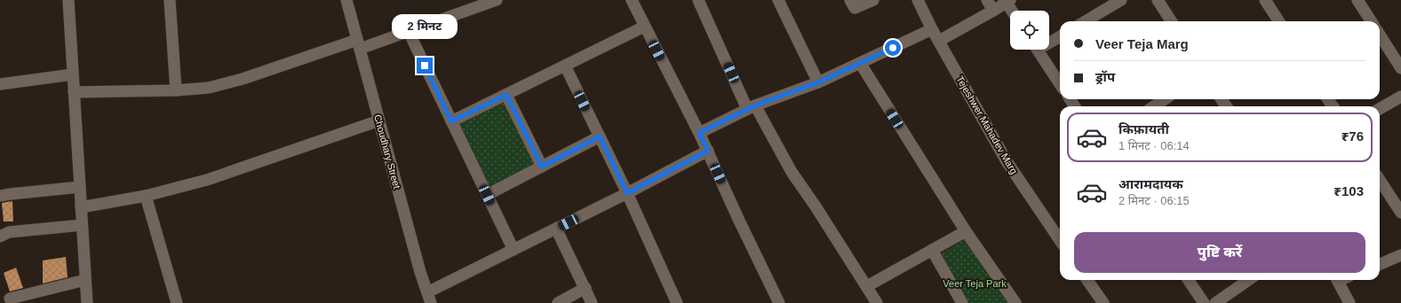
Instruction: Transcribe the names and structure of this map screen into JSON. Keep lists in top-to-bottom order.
{
  "streets": {
    "street": ["Tejeshwer Mahadev Marg", "Choudhary Street"]
  },
  "parks": ["Veer Teja Park"],
  "page": {
    "bubble": "2 मिनट",
    "banner": ["Veer Teja Marg", "ड्रॉप"],
    "list": [
      {
        "name": "किफ़ायती",
        "note": "1 मिनट · 06:14",
        "value": "₹76"
      },
      {
        "name": "आरामदायक",
        "note": "2 मिनट · 06:15",
        "value": "₹103"
      }
    ],
    "buttons": "पुष्टि करें"
  }
}
